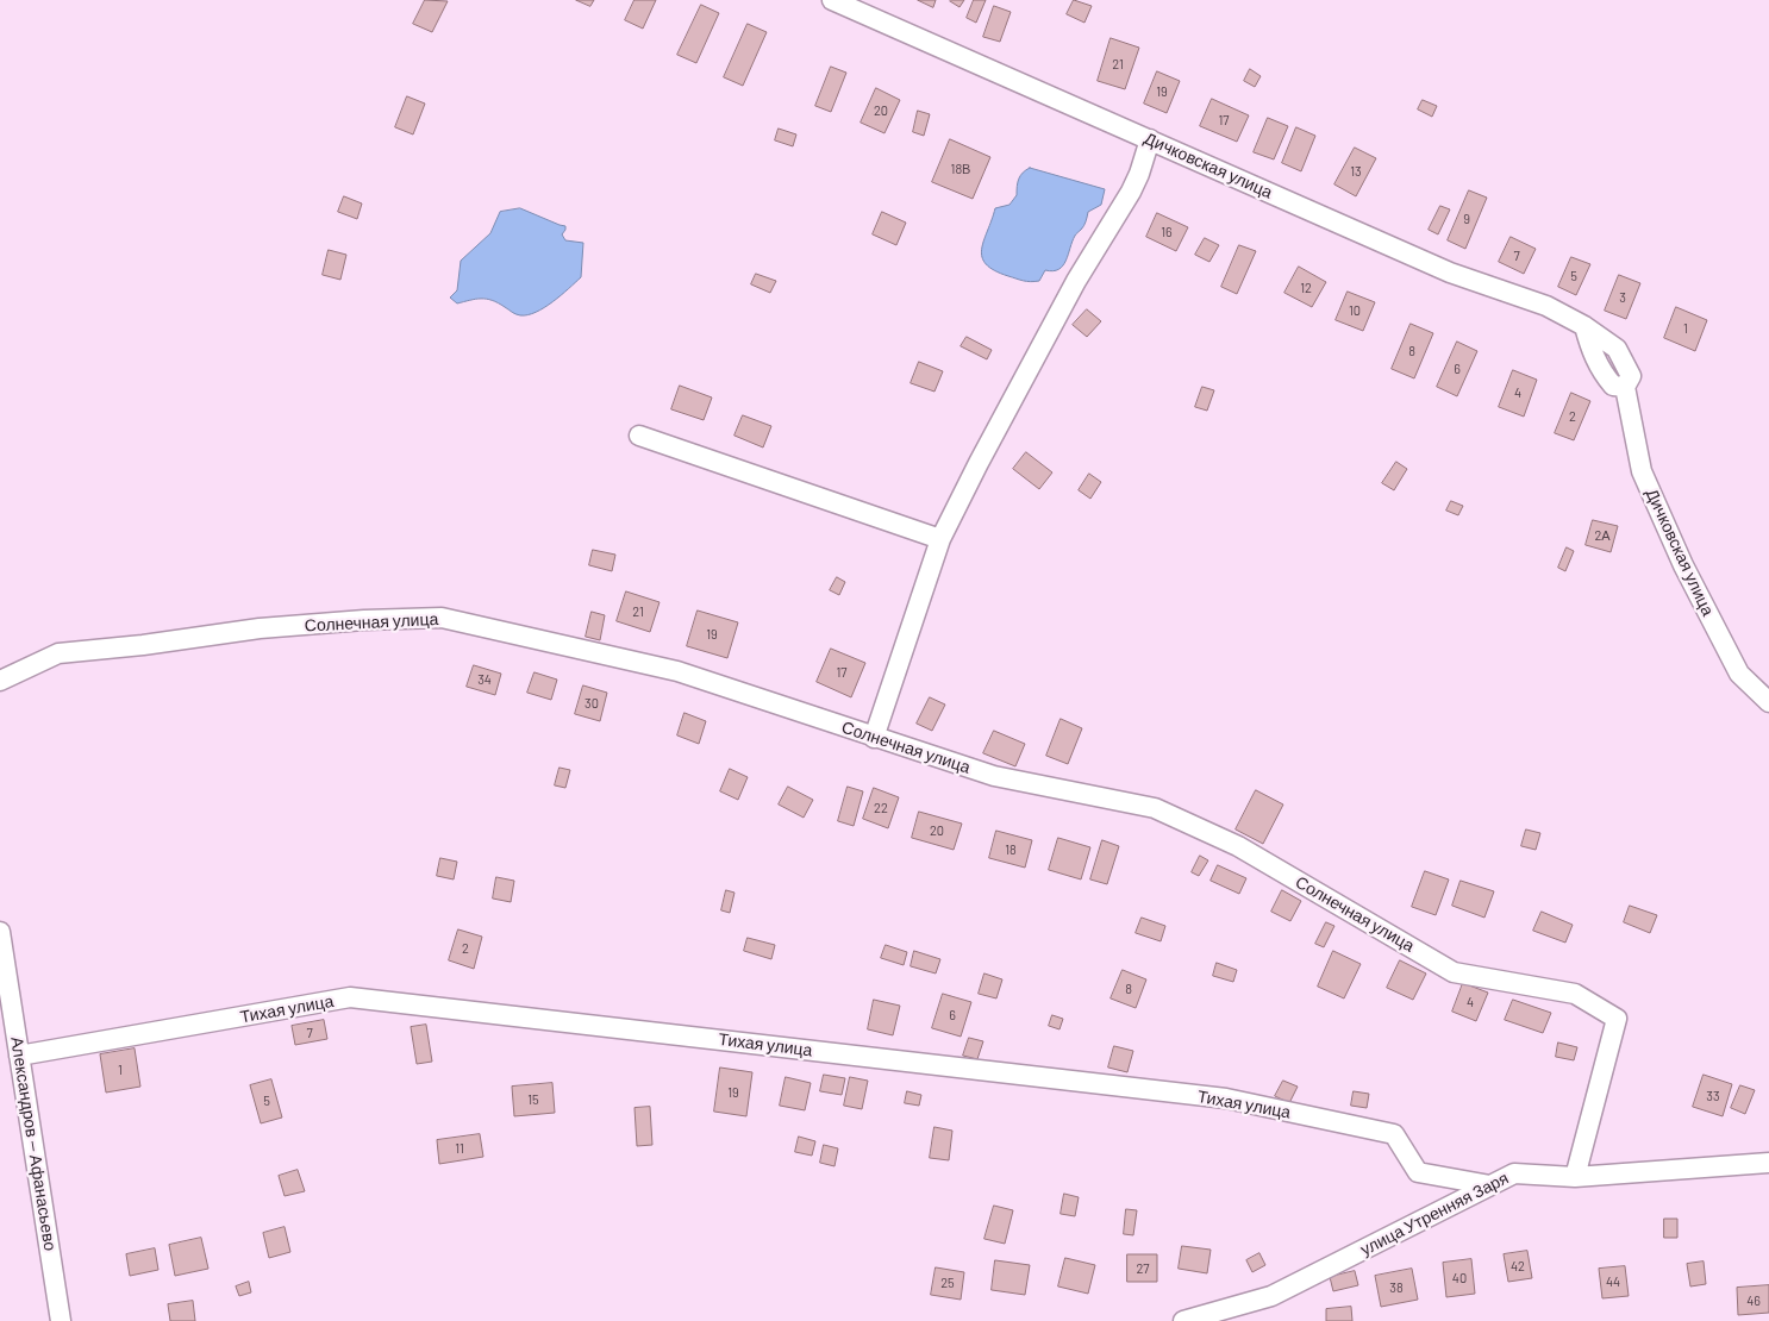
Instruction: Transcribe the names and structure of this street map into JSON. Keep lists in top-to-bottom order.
{
  "streets": {
    "street": [
      "Дичковская улица",
      "Солнечная улица",
      "Тихая улица",
      "Александров — Афанасьево",
      "улица Утренняя Заря"
    ]
  },
  "crossings": [
    ["Солнечная улица", "улица Утренняя Заря"],
    ["Тихая улица", "Александров — Афанасьево"],
    ["Тихая улица", "улица Утренняя Заря"]
  ],
  "house_numbers": [
    "21",
    "19",
    "20",
    "17",
    "18В",
    "13",
    "9",
    "16",
    "7",
    "5",
    "12",
    "3",
    "10",
    "1",
    "8",
    "6",
    "4",
    "2",
    "2А",
    "21",
    "19",
    "17",
    "34",
    "30",
    "22",
    "20",
    "18",
    "2",
    "8",
    "4",
    "6",
    "7",
    "1",
    "19",
    "33",
    "15",
    "5",
    "11",
    "42",
    "27",
    "40",
    "44",
    "25",
    "38",
    "46"
  ]
}
